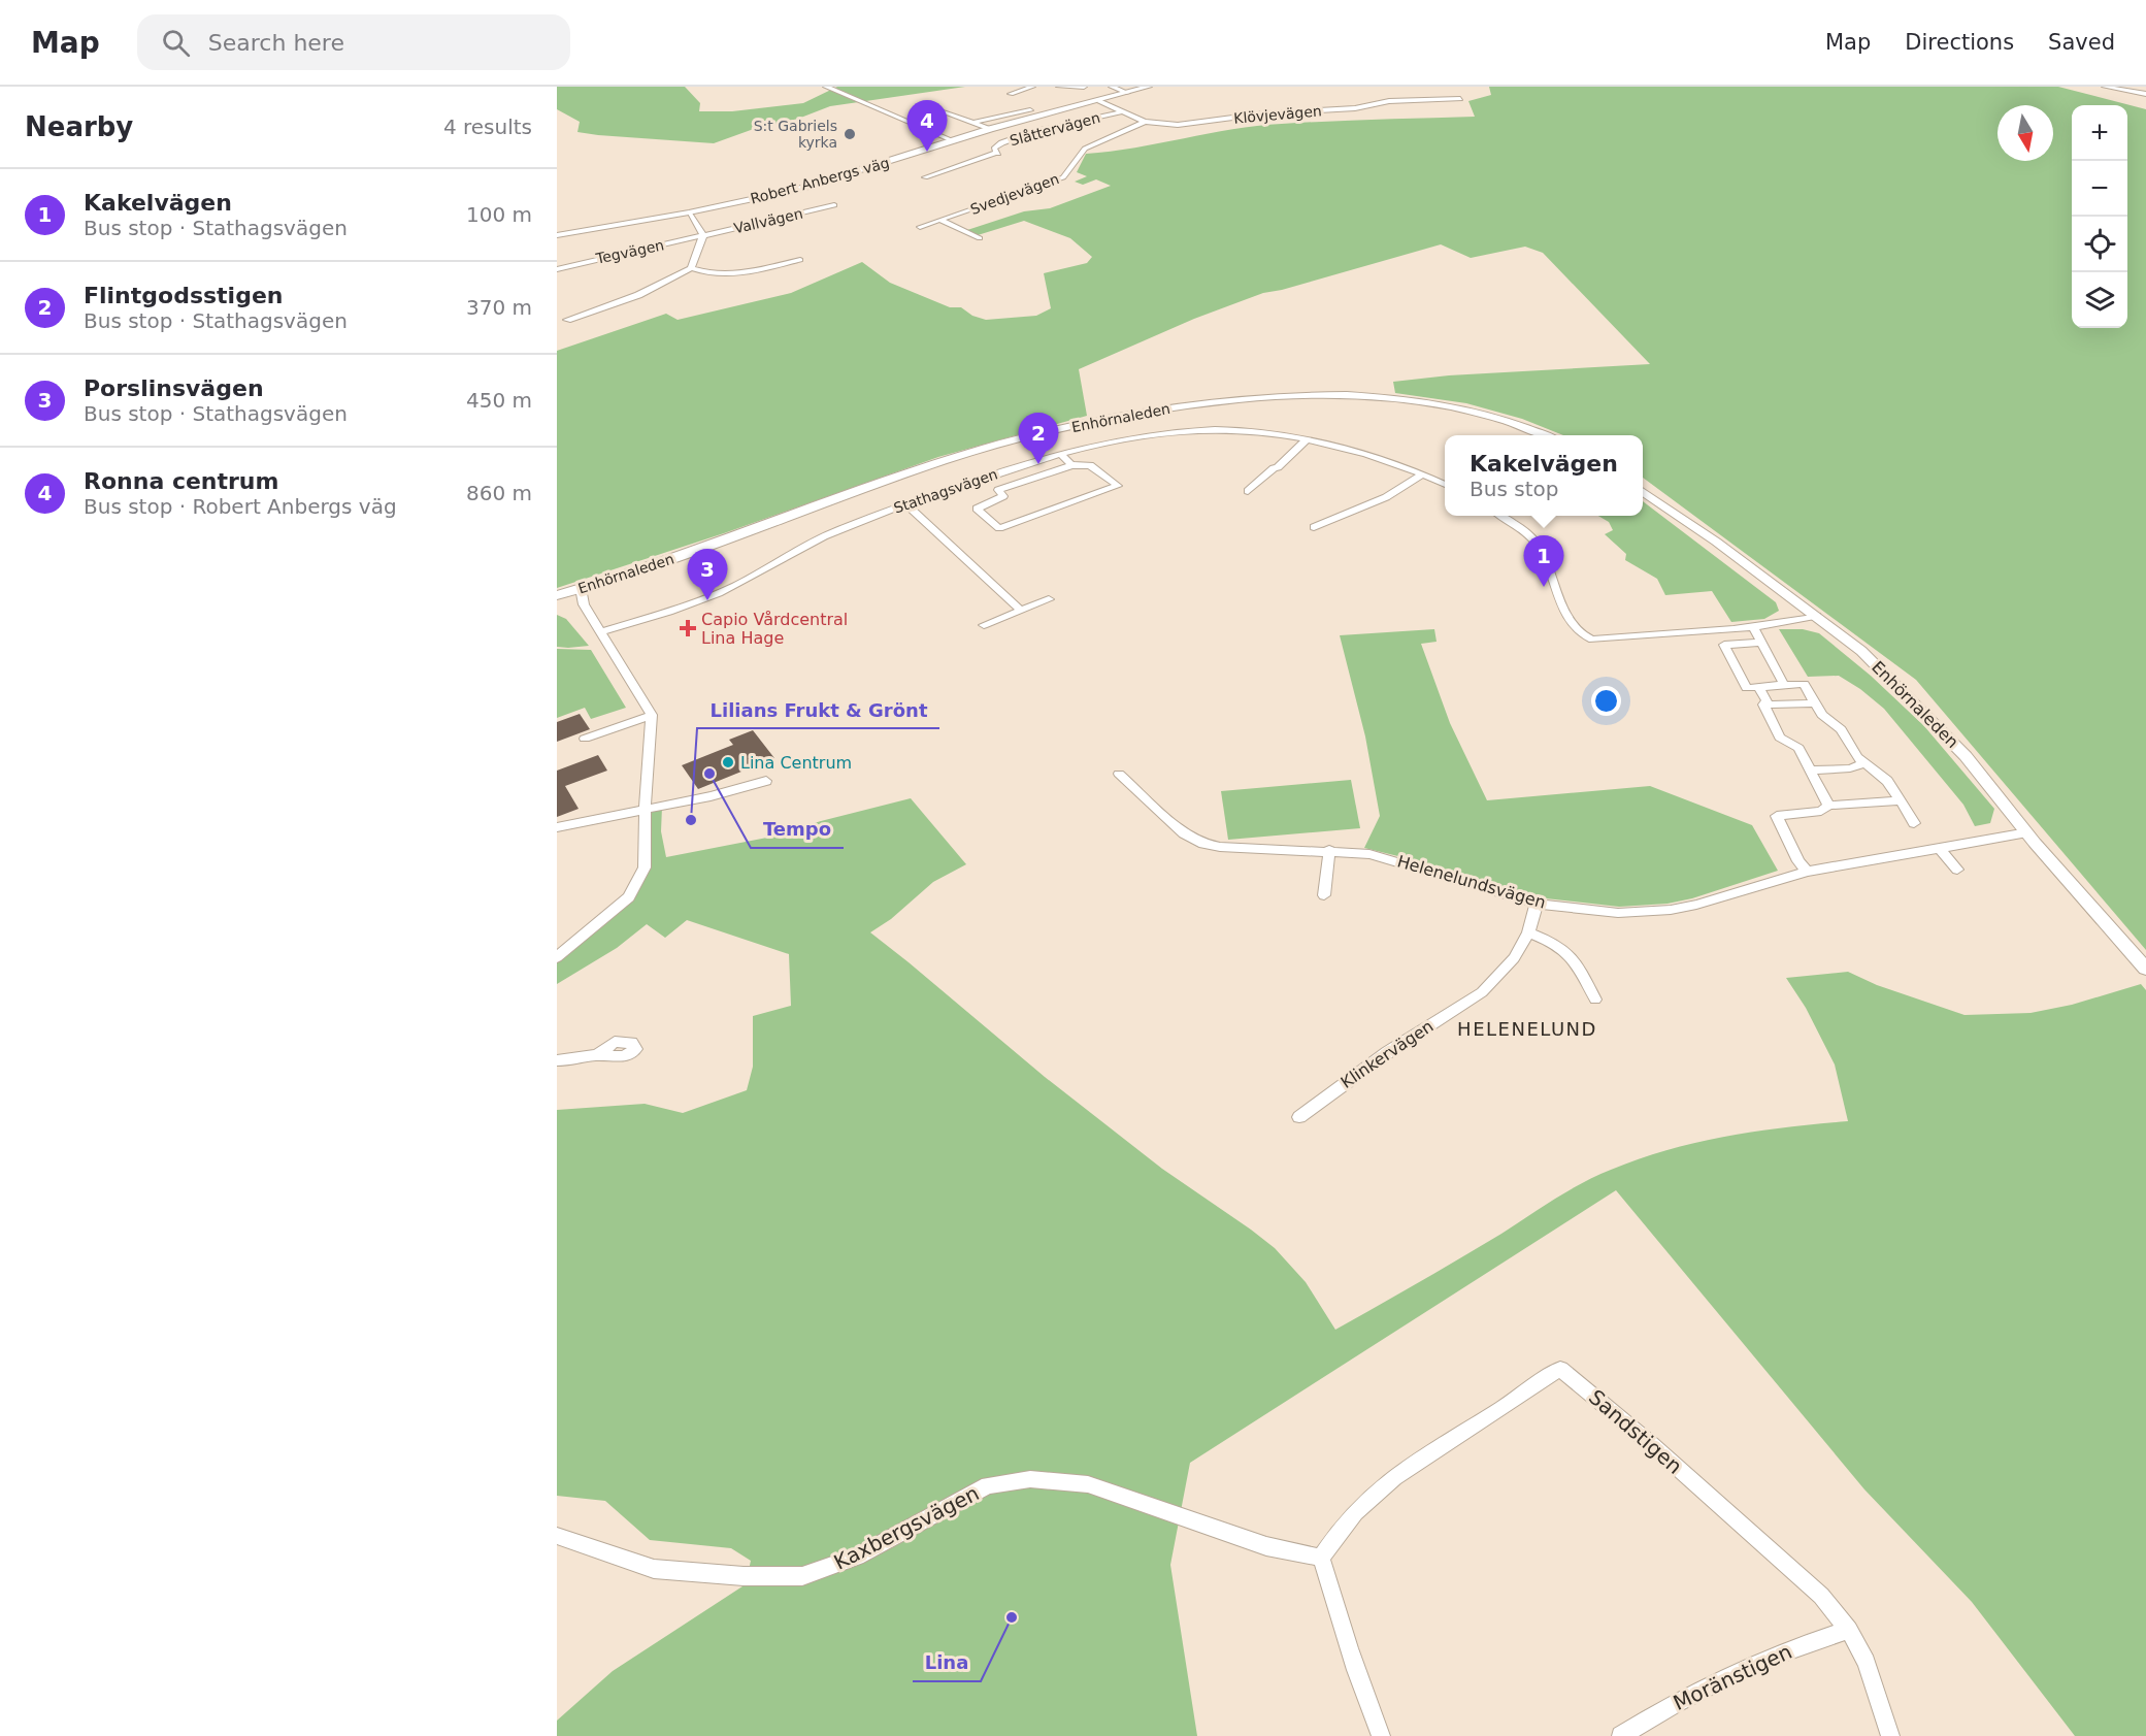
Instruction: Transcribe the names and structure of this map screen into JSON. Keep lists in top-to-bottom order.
{
  "streets": {
    "street": [
      "Klövjevägen",
      "Slåttervägen",
      "Robert Anbergs väg",
      "Svedjevägen",
      "Vallvägen",
      "Tegvägen",
      "Enhörnaleden",
      "Stathagsvägen",
      "Helenelundsvägen",
      "Klinkervägen",
      "Sandstigen",
      "Kaxbergsvägen",
      "Moränstigen"
    ]
  },
  "crossings": [
    ["Klövjevägen", "Slåttervägen"],
    ["Klövjevägen", "Robert Anbergs väg"],
    ["Klövjevägen", "Svedjevägen"],
    ["Vallvägen", "Tegvägen"],
    ["Enhörnaleden", "Helenelundsvägen"],
    ["Helenelundsvägen", "Klinkervägen"],
    ["Sandstigen", "Kaxbergsvägen"],
    ["Sandstigen", "Moränstigen"]
  ],
  "districts": ["HELENELUND"],
  "places": {
    "other": [
      "S:t Gabriels kyrka",
      "Lina Centrum",
      "Tempo",
      "Lilians Frukt & Grönt",
      "Lina"
    ],
    "health": ["Capio Vårdcentral Lina Hage"]
  },
  "north": "bottom",
  "page": {
    "header": "Map",
    "search": "Search here",
    "nav": ["Map", "Directions", "Saved"],
    "heading": ["Nearby", "4 results"],
    "pins": [
      "4",
      "2",
      "1",
      "3"
    ],
    "map_buttons": ["+", "−"],
    "list": [
      {
        "mark": "1",
        "name": "Kakelvägen",
        "note": "Bus stop · Stathagsvägen",
        "value": "100 m"
      },
      {
        "mark": "2",
        "name": "Flintgodsstigen",
        "note": "Bus stop · Stathagsvägen",
        "value": "370 m"
      },
      {
        "mark": "3",
        "name": "Porslinsvägen",
        "note": "Bus stop · Stathagsvägen",
        "value": "450 m"
      },
      {
        "mark": "4",
        "name": "Ronna centrum",
        "note": "Bus stop · Robert Anbergs väg",
        "value": "860 m"
      }
    ],
    "popup": ["Kakelvägen", "Bus stop"]
  }
}
